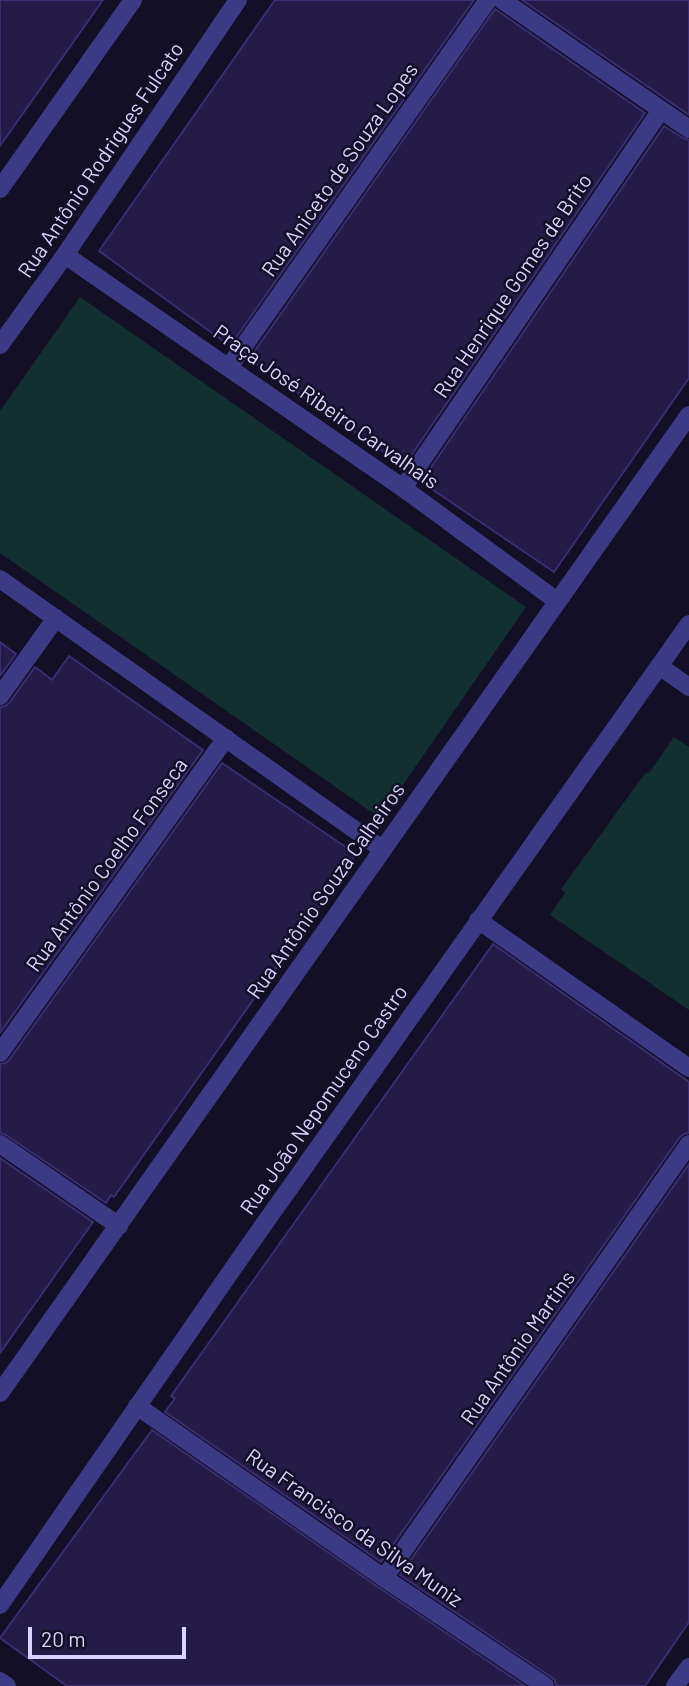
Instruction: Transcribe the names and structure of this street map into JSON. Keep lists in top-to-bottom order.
{
  "streets": {
    "street": [
      "Rua Antônio Rodrigues Fulcato",
      "Rua Aniceto de Souza Lopes",
      "Rua Henrique Gomes de Brito",
      "Praça José Ribeiro Carvalhais",
      "Rua Antônio Coelho Fonseca",
      "Rua Antônio Souza Calheiros",
      "Rua João Nepomuceno Castro",
      "Rua Antônio Martins",
      "Rua Francisco da Silva Muniz"
    ]
  },
  "crossings": [
    ["Rua Antônio Rodrigues Fulcato", "Praça José Ribeiro Carvalhais"],
    ["Rua Aniceto de Souza Lopes", "Praça José Ribeiro Carvalhais"],
    ["Rua Henrique Gomes de Brito", "Praça José Ribeiro Carvalhais"],
    ["Praça José Ribeiro Carvalhais", "Rua Antônio Souza Calheiros"],
    ["Rua João Nepomuceno Castro", "Rua Francisco da Silva Muniz"],
    ["Rua Antônio Martins", "Rua Francisco da Silva Muniz"]
  ],
  "scale_bar": "20 m"
}
